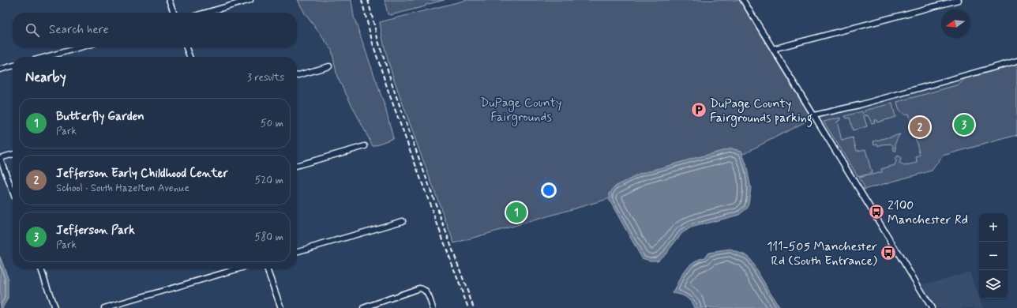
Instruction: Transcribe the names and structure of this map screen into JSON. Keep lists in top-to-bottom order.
{
  "parks": ["DuPage County Fairgrounds"],
  "places": {
    "parking": ["DuPage County Fairgrounds parking"],
    "bus stop": ["2100 Manchester Rd", "111-505 Manchester Rd (South Entrance)"]
  },
  "north": "left",
  "page": {
    "search": "Search here",
    "heading": ["Nearby", "3 results"],
    "list": [
      {
        "mark": "1",
        "name": "Butterfly Garden",
        "note": "Park",
        "value": "50 m"
      },
      {
        "mark": "2",
        "name": "Jefferson Early Childhood Center",
        "note": "School · South Hazelton Avenue",
        "value": "520 m"
      },
      {
        "mark": "3",
        "name": "Jefferson Park",
        "note": "Park",
        "value": "580 m"
      }
    ],
    "pins": ["3", "2", "1"],
    "map_buttons": ["+", "−"]
  }
}
